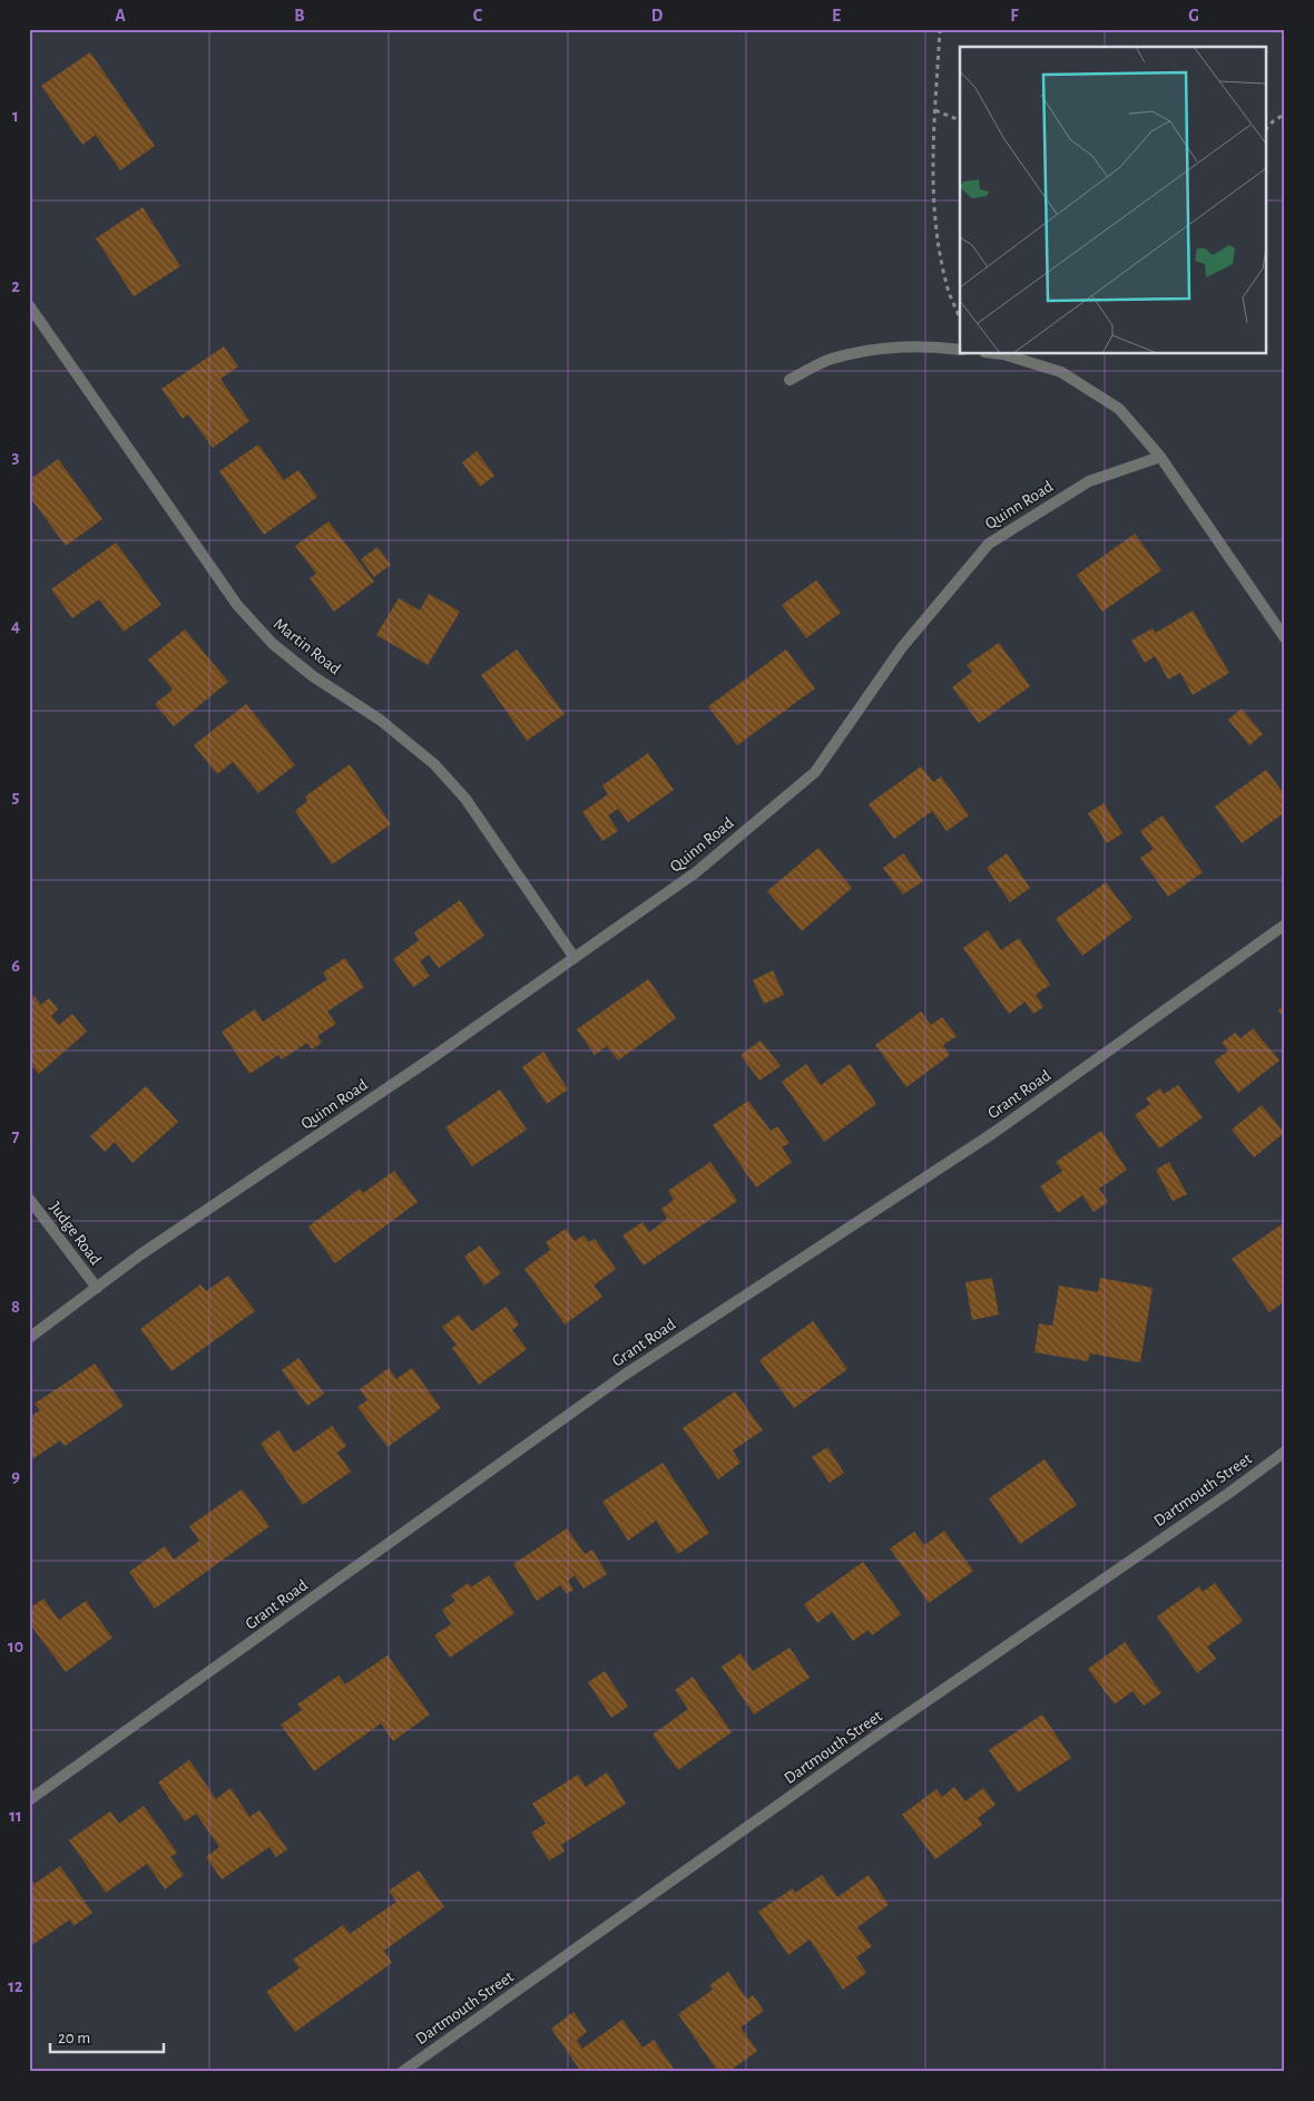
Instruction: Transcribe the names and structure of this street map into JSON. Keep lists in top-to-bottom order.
{
  "streets": {
    "street": [
      "Quinn Road",
      "Martin Road",
      "Grant Road",
      "Judge Road",
      "Dartmouth Street"
    ]
  },
  "crossings": [
    ["Quinn Road", "Martin Road"],
    ["Quinn Road", "Judge Road"]
  ],
  "scale_bar": "20 m",
  "grid": {
    "columns": [
      "A",
      "B",
      "C",
      "D",
      "E",
      "F",
      "G"
    ],
    "rows": [
      "1",
      "2",
      "3",
      "4",
      "5",
      "6",
      "7",
      "8",
      "9",
      "10",
      "11",
      "12"
    ]
  }
}
